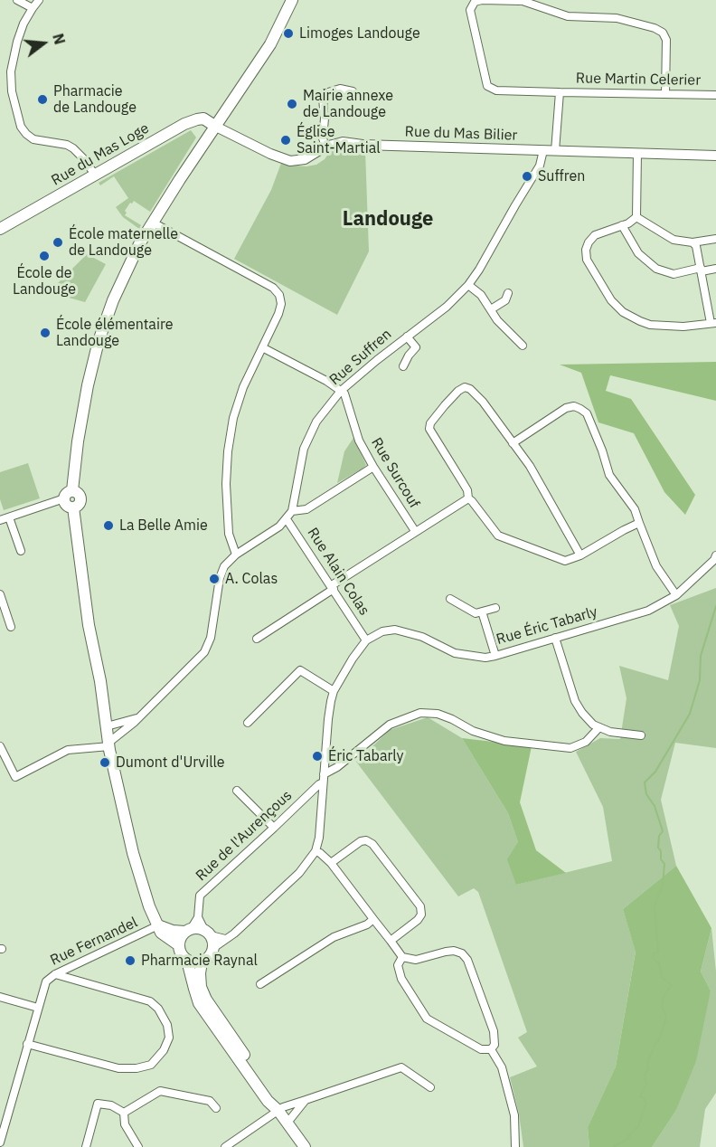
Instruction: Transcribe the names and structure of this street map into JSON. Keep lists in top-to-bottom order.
{
  "streets": {
    "main road": ["Rue du Mas Loge"],
    "street": [
      "Rue Martin Celerier",
      "Rue du Mas Bilier",
      "Rue Suffren",
      "Rue Surcouf",
      "Rue Alain Colas",
      "Rue Éric Tabarly",
      "Rue de l'Aurençous",
      "Rue Fernandel"
    ]
  },
  "crossings": [
    ["Rue du Mas Bilier", "Rue du Mas Loge"],
    ["Rue du Mas Bilier", "Rue Suffren"],
    ["Rue Suffren", "Rue Surcouf"],
    ["Rue Suffren", "Rue Alain Colas"],
    ["Rue Alain Colas", "Rue Éric Tabarly"]
  ],
  "districts": ["Landouge"],
  "places": [
    "Limoges Landouge",
    "Pharmacie de Landouge",
    "Mairie annexe de Landouge",
    "Église Saint-Martial",
    "Suffren",
    "École maternelle de Landouge",
    "École de Landouge",
    "École élémentaire Landouge",
    "La Belle Amie",
    "A. Colas",
    "Éric Tabarly",
    "Dumont d'Urville",
    "Pharmacie Raynal"
  ],
  "north": "right"
}
